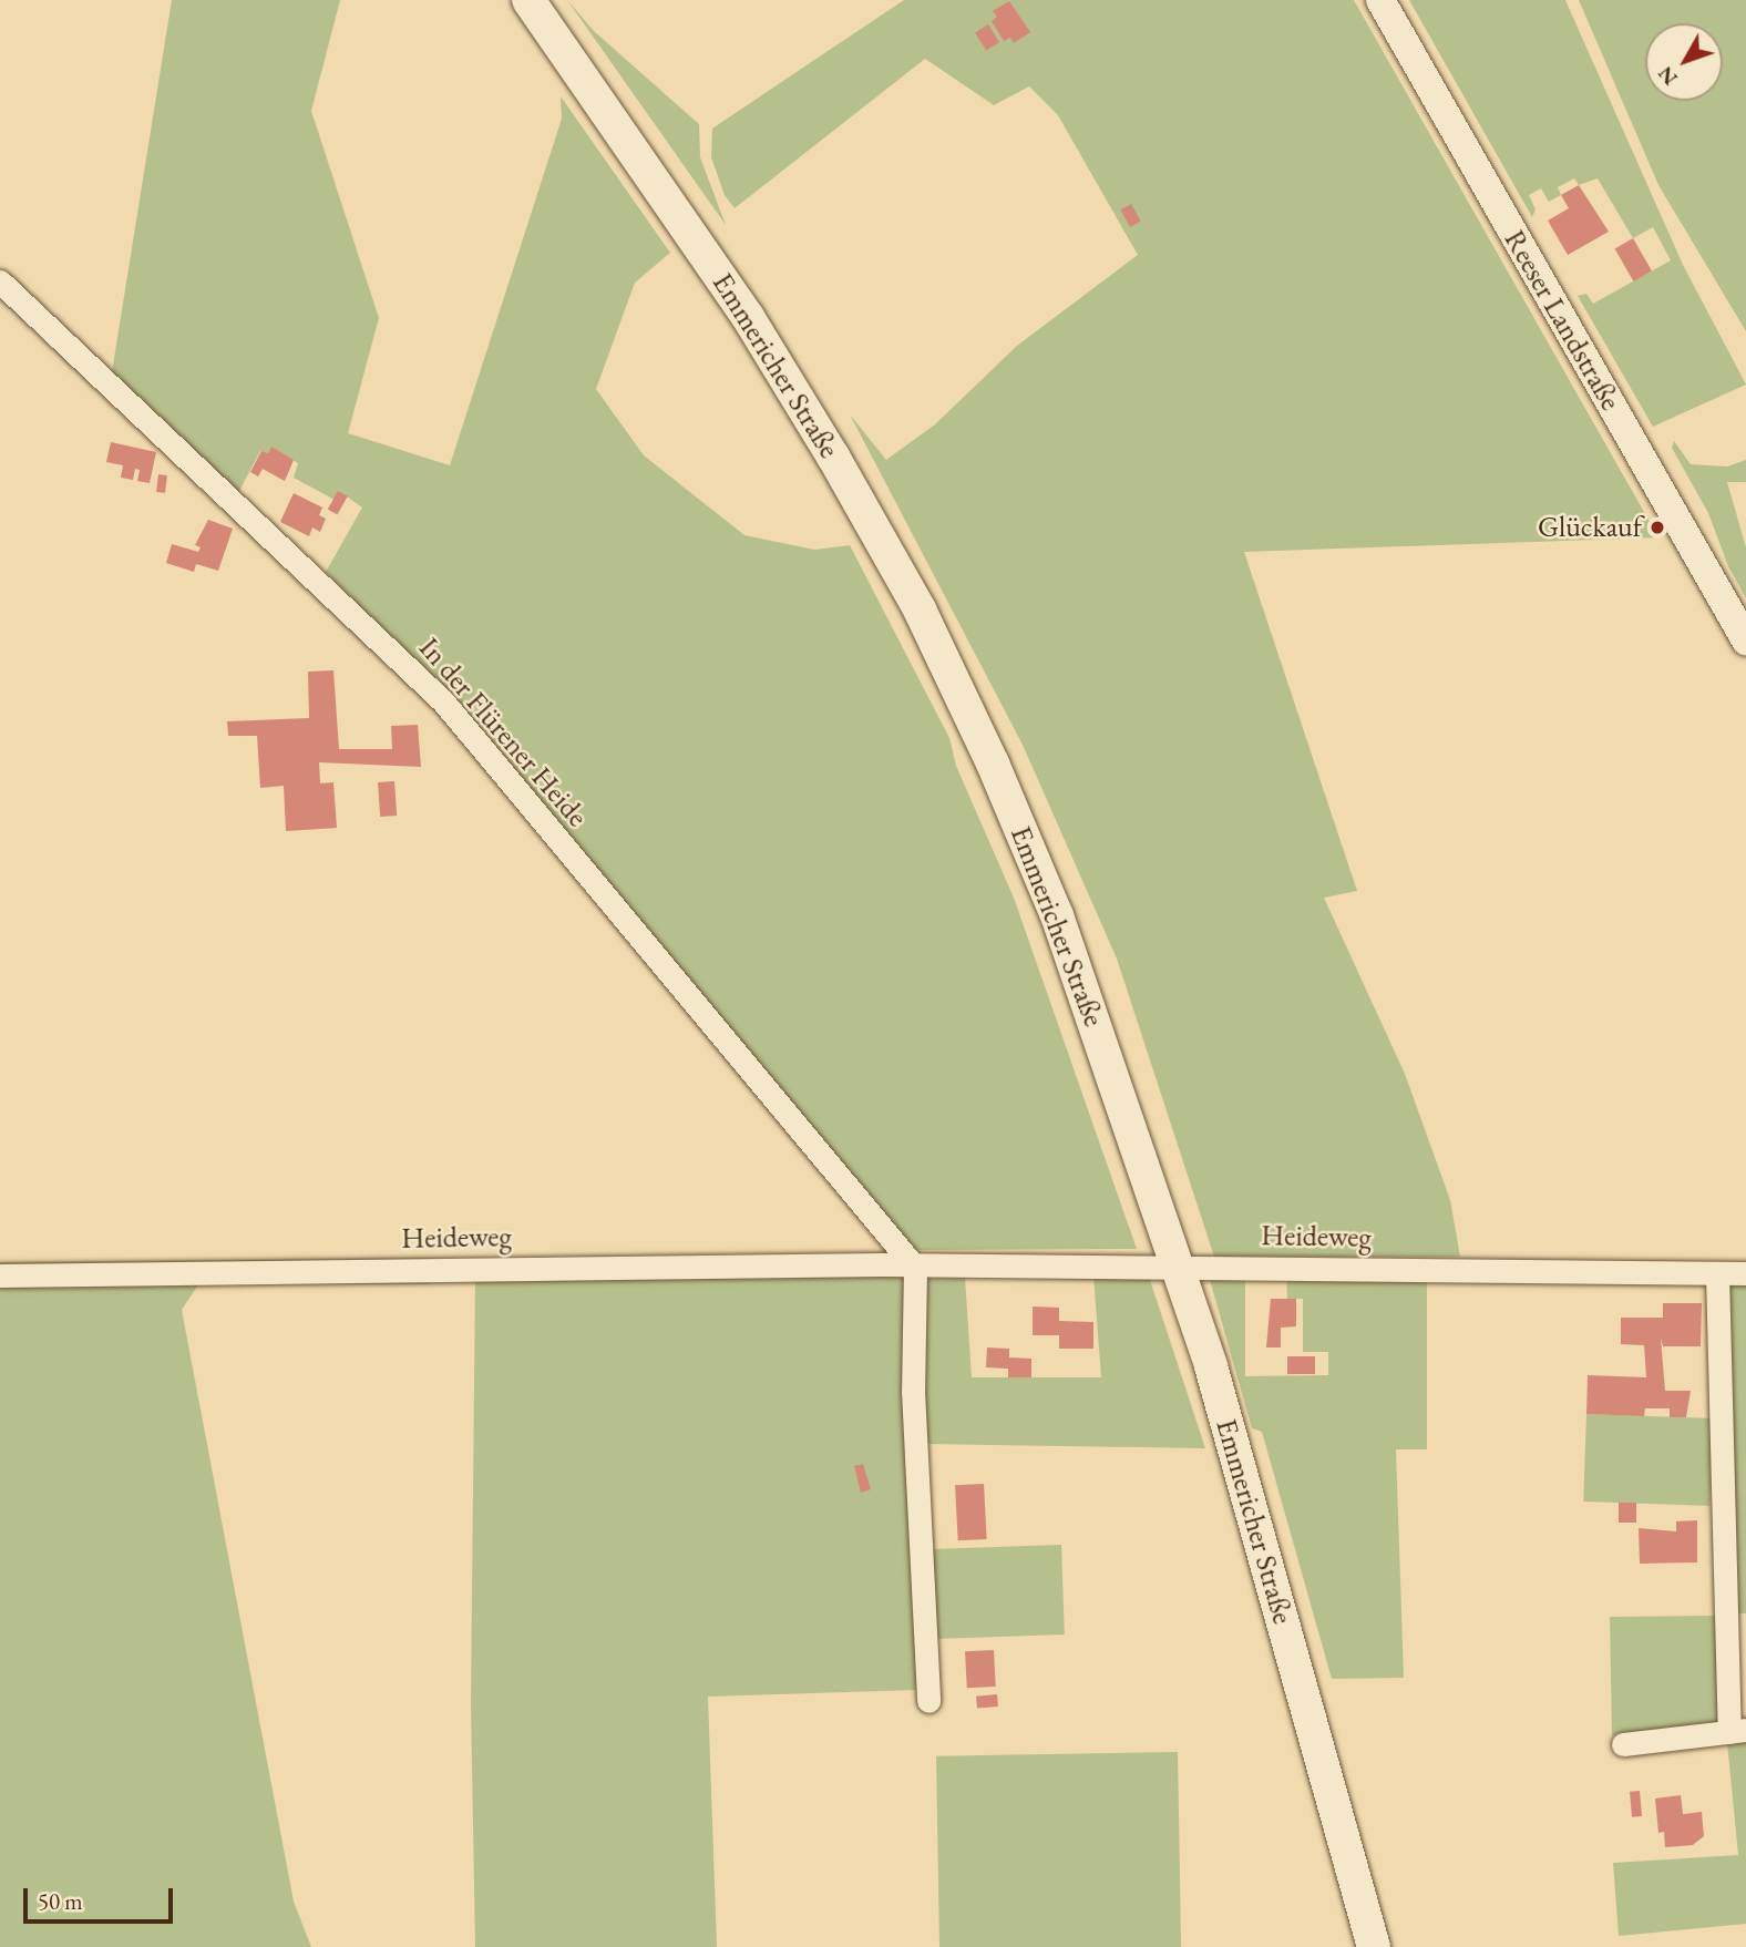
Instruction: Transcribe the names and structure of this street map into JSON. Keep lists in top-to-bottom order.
{
  "streets": {
    "main road": ["Emmericher Straße"],
    "street": ["Reeser Landstraße", "In der Flürener Heide", "Heideweg"]
  },
  "crossings": [
    ["Emmericher Straße", "Heideweg"],
    ["In der Flürener Heide", "Heideweg"]
  ],
  "places": ["Glückauf"],
  "scale_bar": "50 m",
  "north": "bottom left"
}
